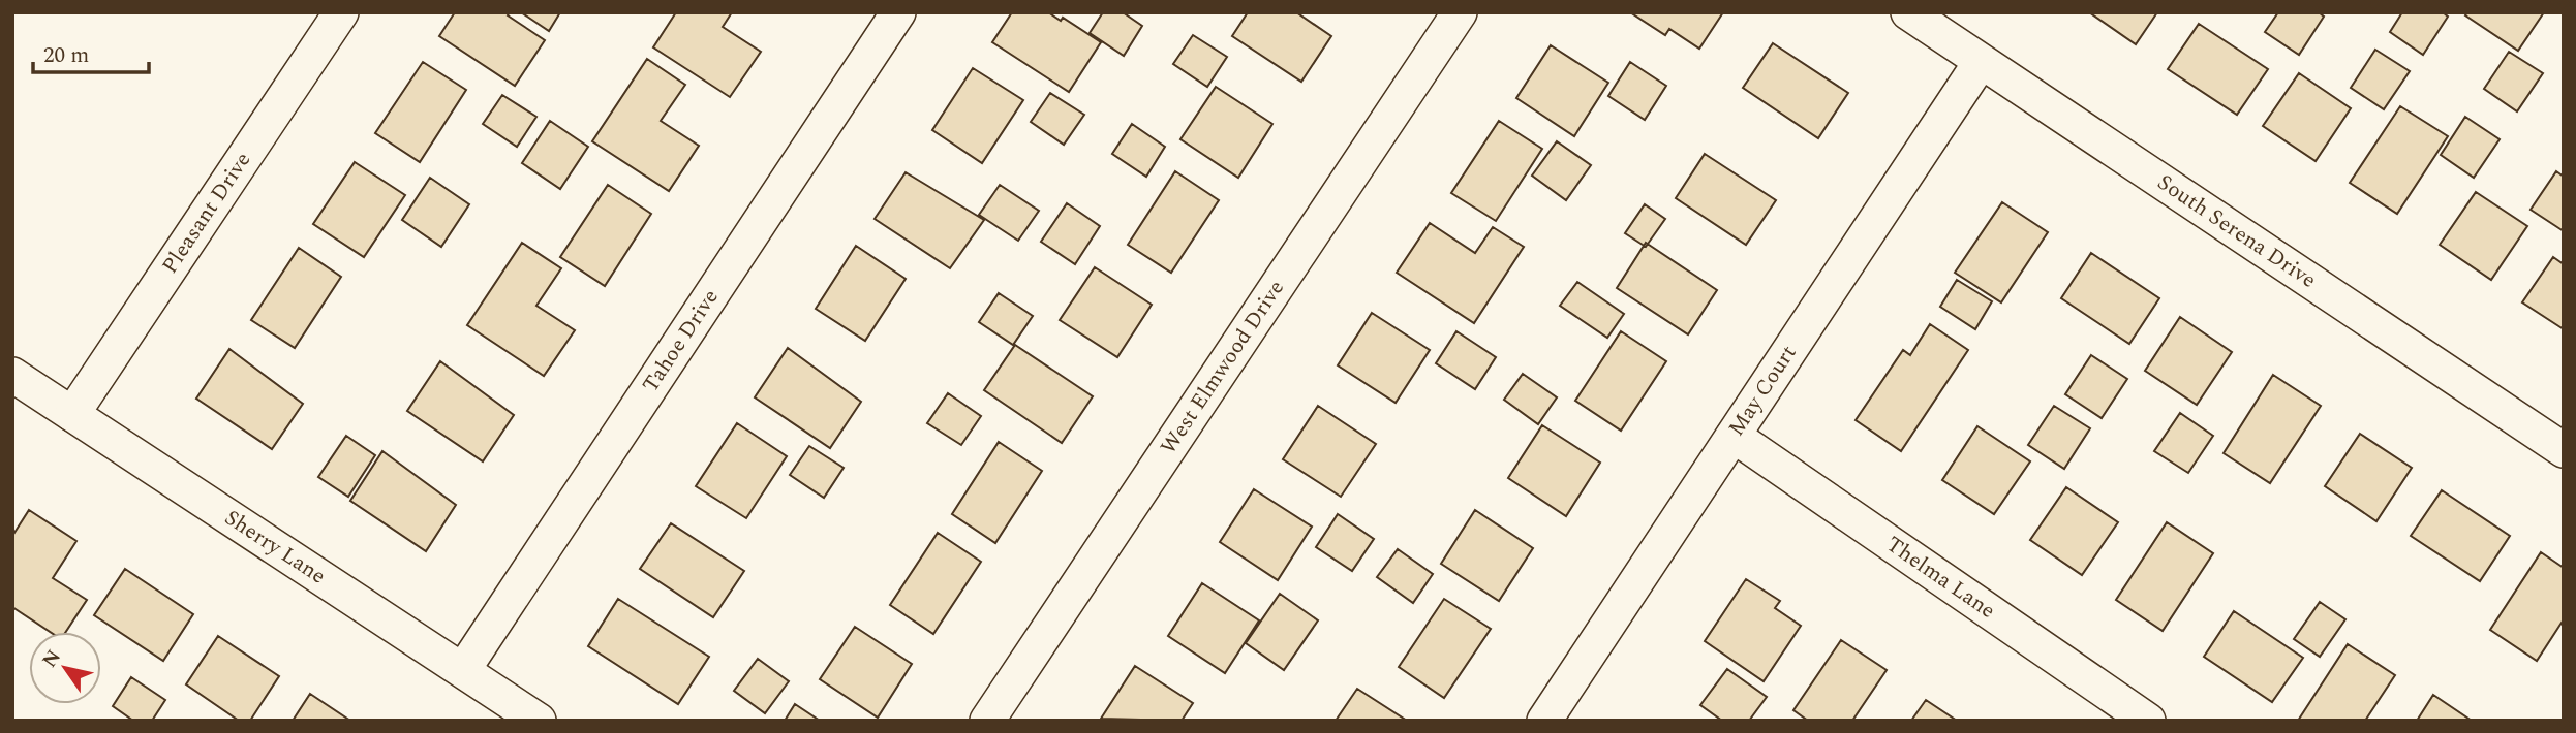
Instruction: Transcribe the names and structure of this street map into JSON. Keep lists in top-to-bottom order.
{
  "streets": {
    "street": [
      "Pleasant Drive",
      "South Serena Drive",
      "Tahoe Drive",
      "West Elmwood Drive",
      "May Court",
      "Sherry Lane",
      "Thelma Lane"
    ]
  },
  "crossings": [
    ["Pleasant Drive", "Sherry Lane"],
    ["South Serena Drive", "May Court"],
    ["Tahoe Drive", "Sherry Lane"],
    ["May Court", "Thelma Lane"]
  ],
  "scale_bar": "20 m",
  "north": "top left"
}
